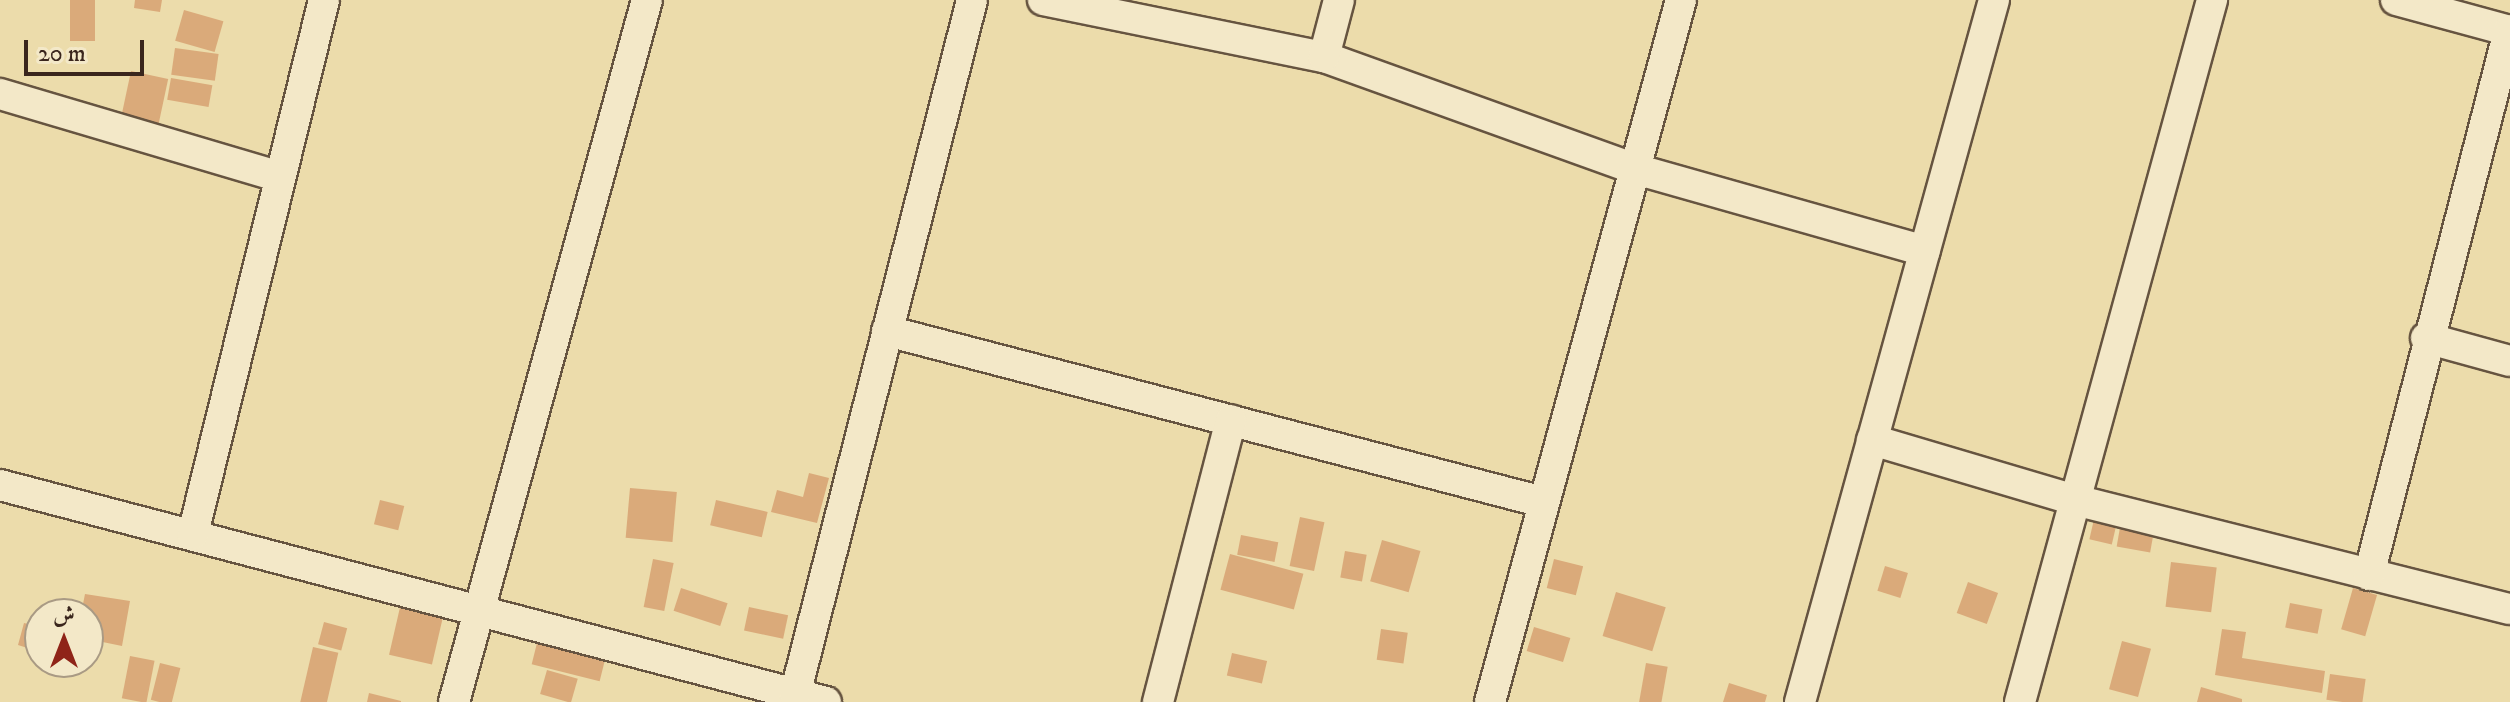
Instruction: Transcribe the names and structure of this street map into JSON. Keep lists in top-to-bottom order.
{
  "scale_bar": "20 m",
  "north": "top"
}
